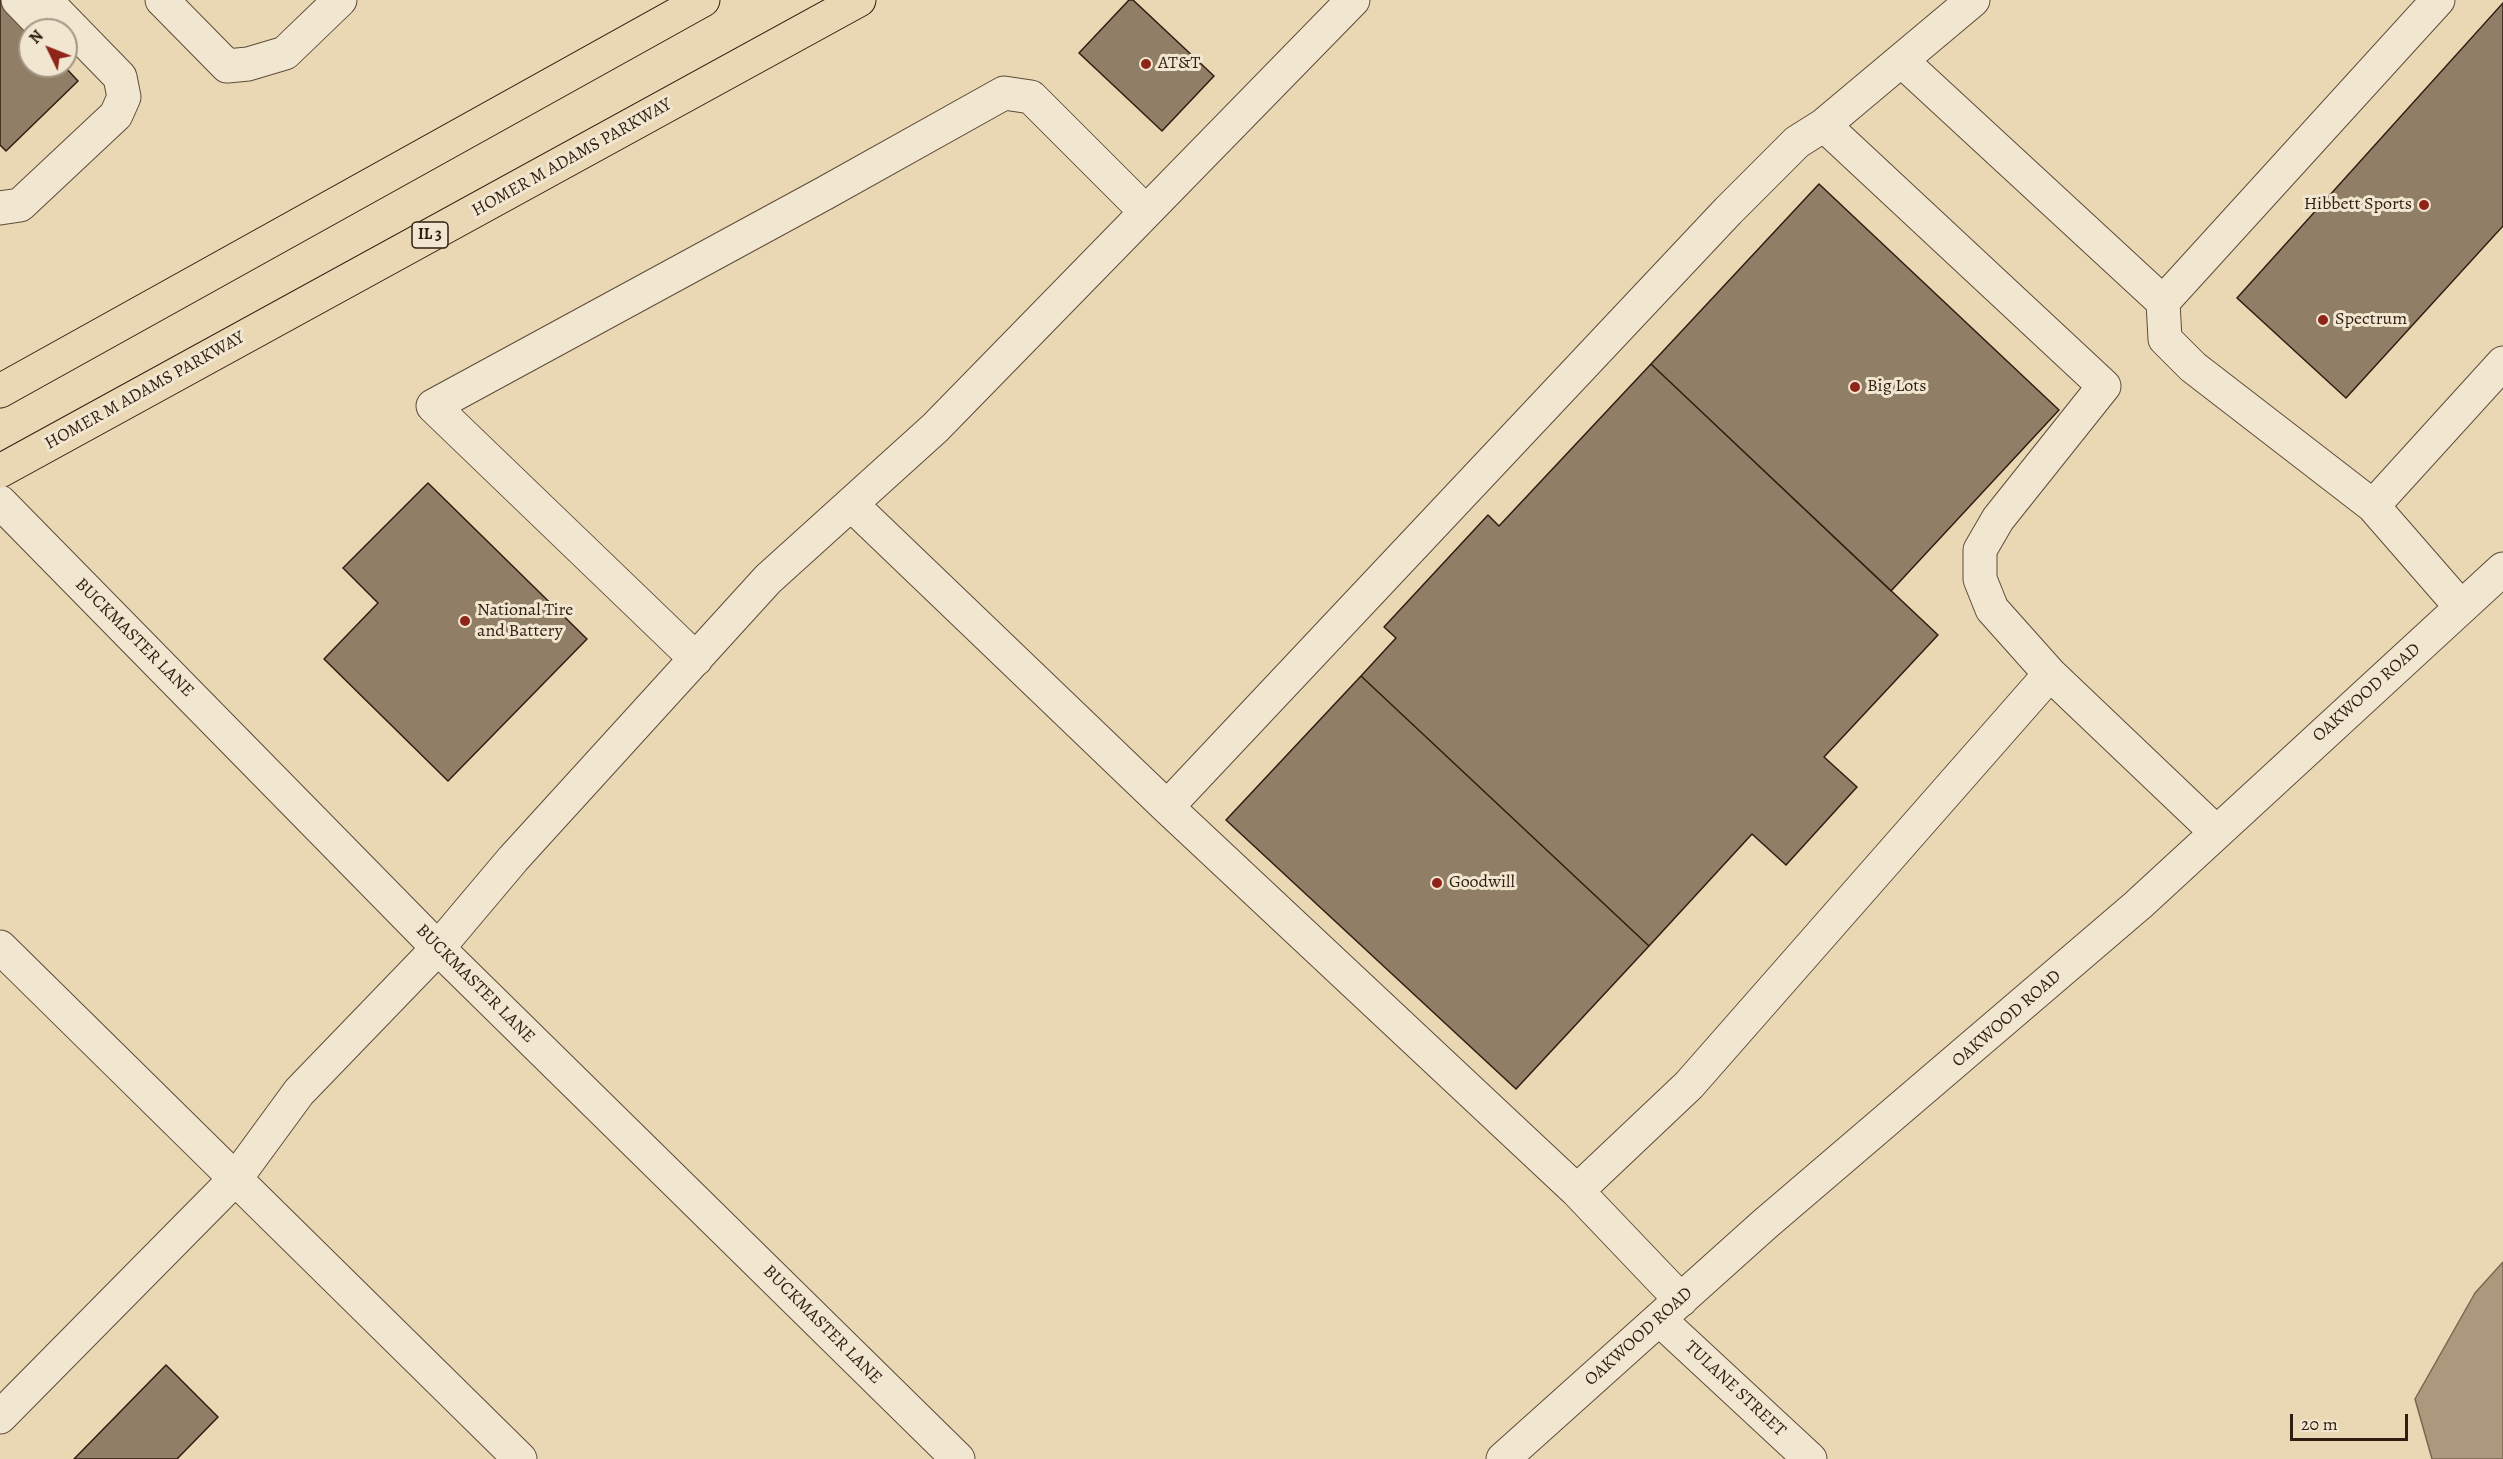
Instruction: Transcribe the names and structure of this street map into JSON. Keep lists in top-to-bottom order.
{
  "streets": {
    "main road": ["HOMER M ADAMS PARKWAY", "IL 3"],
    "street": ["BUCKMASTER LANE", "OAKWOOD ROAD", "TULANE STREET"]
  },
  "crossings": [
    ["OAKWOOD ROAD", "TULANE STREET"]
  ],
  "places": [
    "AT&T",
    "Hibbett Sports",
    "Spectrum",
    "Big Lots",
    "National Tire and Battery",
    "Goodwill"
  ],
  "scale_bar": "20 m",
  "north": "top left"
}
